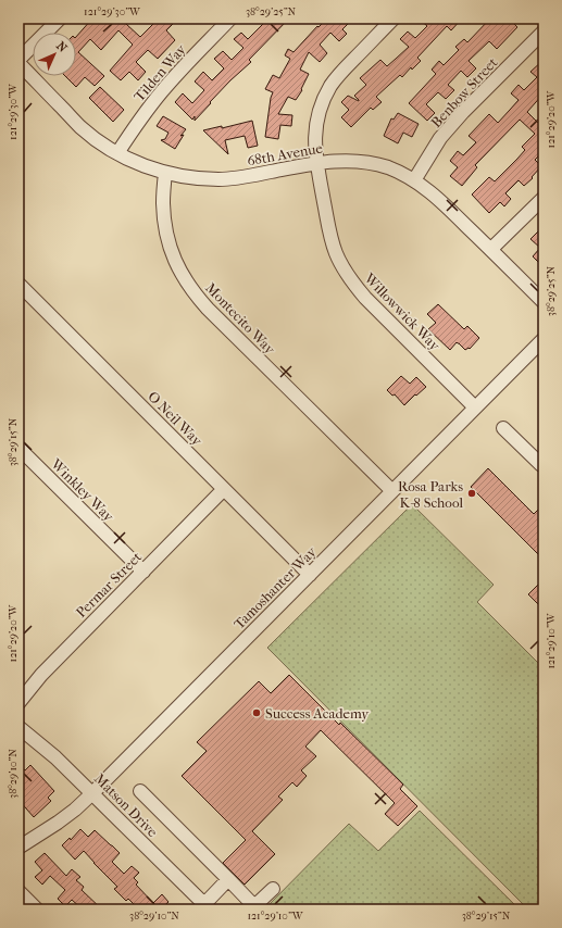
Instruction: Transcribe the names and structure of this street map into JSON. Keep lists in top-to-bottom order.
{
  "streets": {
    "street": [
      "Tilden Way",
      "Benbow Street",
      "68th Avenue",
      "Willowwick Way",
      "Montecito Way",
      "O Neil Way",
      "Winkley Way",
      "Permar Street",
      "Tamoshanter Way",
      "Matson Drive"
    ]
  },
  "crossings": [
    ["Tilden Way", "68th Avenue"],
    ["Benbow Street", "68th Avenue"],
    ["68th Avenue", "Willowwick Way"],
    ["68th Avenue", "Montecito Way"],
    ["Willowwick Way", "Tamoshanter Way"],
    ["Montecito Way", "Tamoshanter Way"],
    ["O Neil Way", "Permar Street"],
    ["O Neil Way", "Tamoshanter Way"],
    ["Winkley Way", "Permar Street"],
    ["Tamoshanter Way", "Matson Drive"]
  ],
  "places": ["Rosa Parks K-8 School", "Success Academy"],
  "north": "top right",
  "coordinates": [
    "121°29'30\"W",
    "38°29'25\"N",
    "121°29'20\"W",
    "38°29'15\"N",
    "121°29'10\"W",
    "38°29'10\"N"
  ]
}
